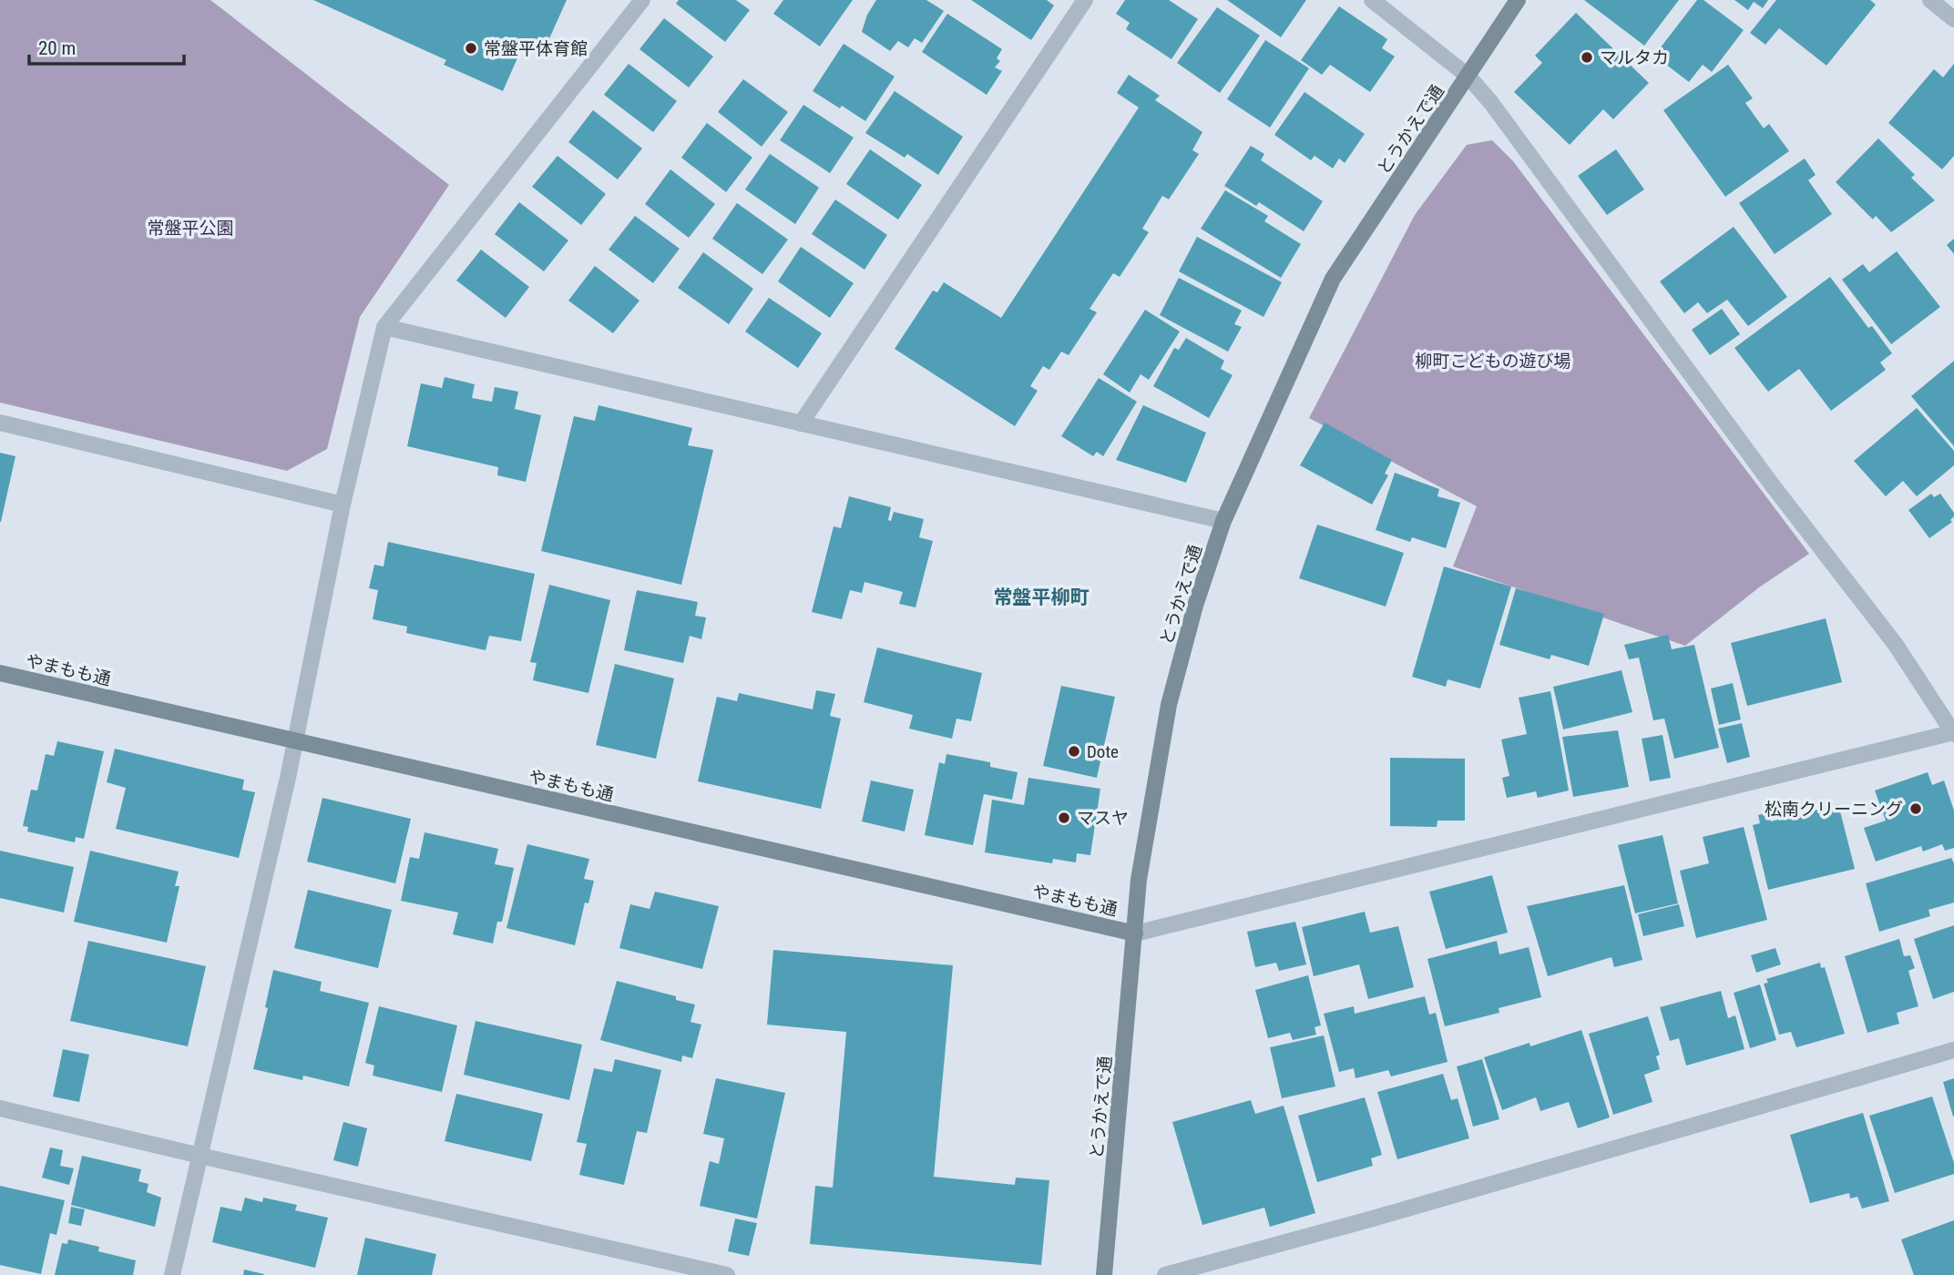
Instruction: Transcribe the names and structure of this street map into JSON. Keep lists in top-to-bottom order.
{
  "streets": {
    "street": ["とうかえで通", "やまもも通"]
  },
  "crossings": [
    ["とうかえで通", "やまもも通"]
  ],
  "districts": ["常盤平柳町"],
  "parks": ["常盤平公園", "柳町こどもの遊び場"],
  "places": [
    "常盤平体育館",
    "マルタカ",
    "Dote",
    "松南クリーニング",
    "マスヤ"
  ],
  "scale_bar": "20 m"
}
